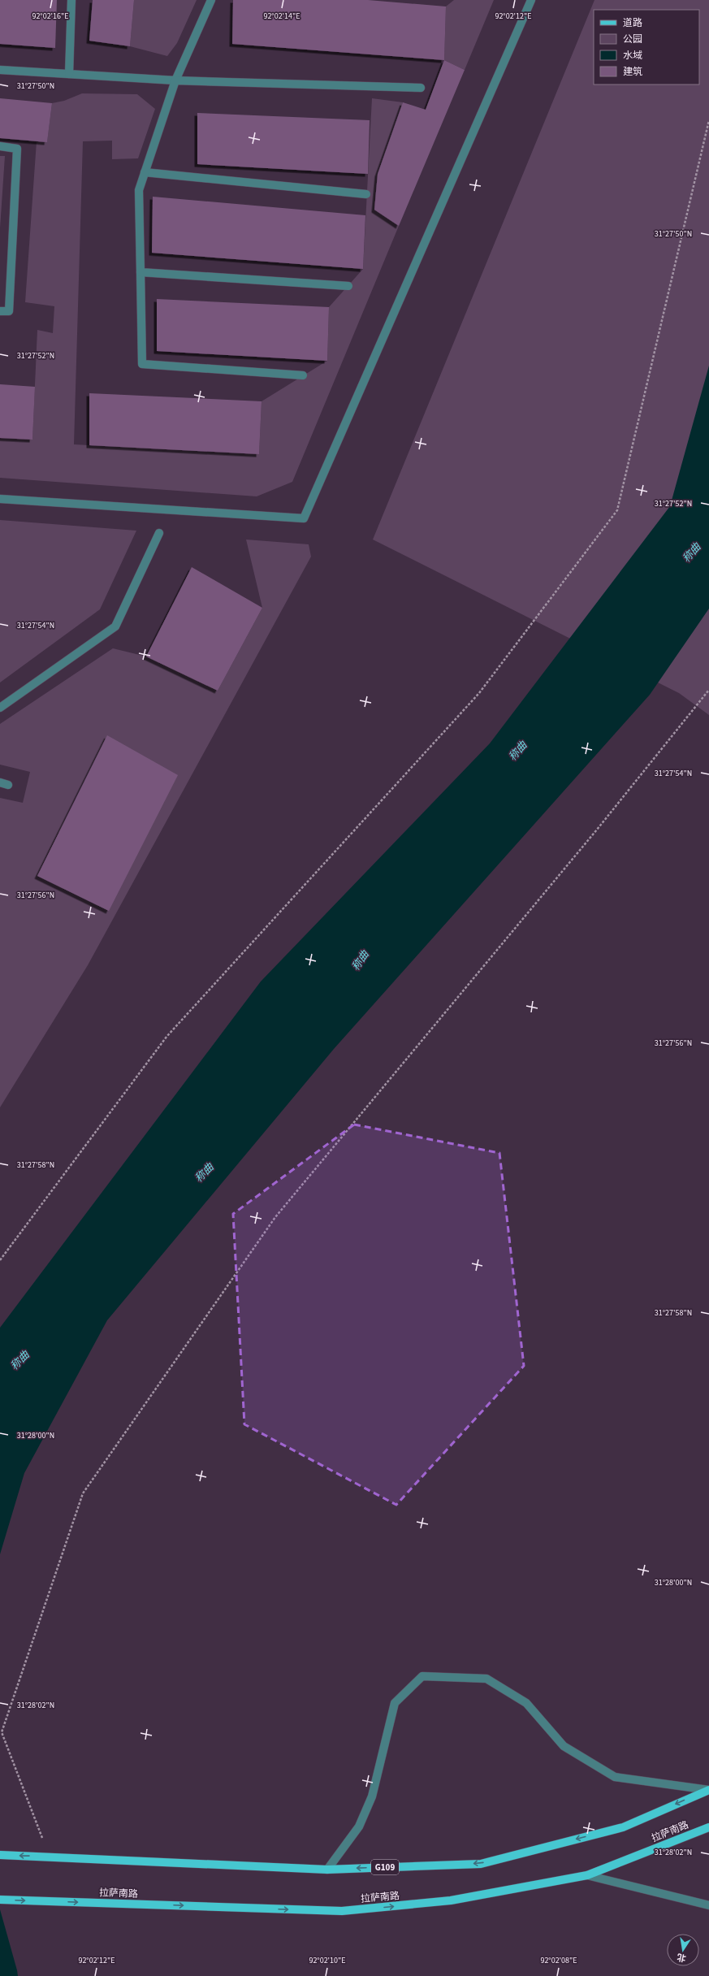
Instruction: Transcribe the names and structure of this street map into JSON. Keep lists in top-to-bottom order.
{
  "streets": {
    "main road": ["拉萨南路", "G109"]
  },
  "water": ["称曲"],
  "legend": [
    "道路",
    "公园",
    "水域",
    "建筑"
  ],
  "north": "bottom",
  "coordinates": [
    "92°02'16\"E",
    "92°02'14\"E",
    "92°02'12\"E",
    "31°27'50\"N",
    "31°27'52\"N",
    "31°27'54\"N",
    "31°27'56\"N",
    "31°27'58\"N",
    "31°28'00\"N",
    "31°28'02\"N",
    "92°02'10\"E",
    "92°02'08\"E"
  ]
}
